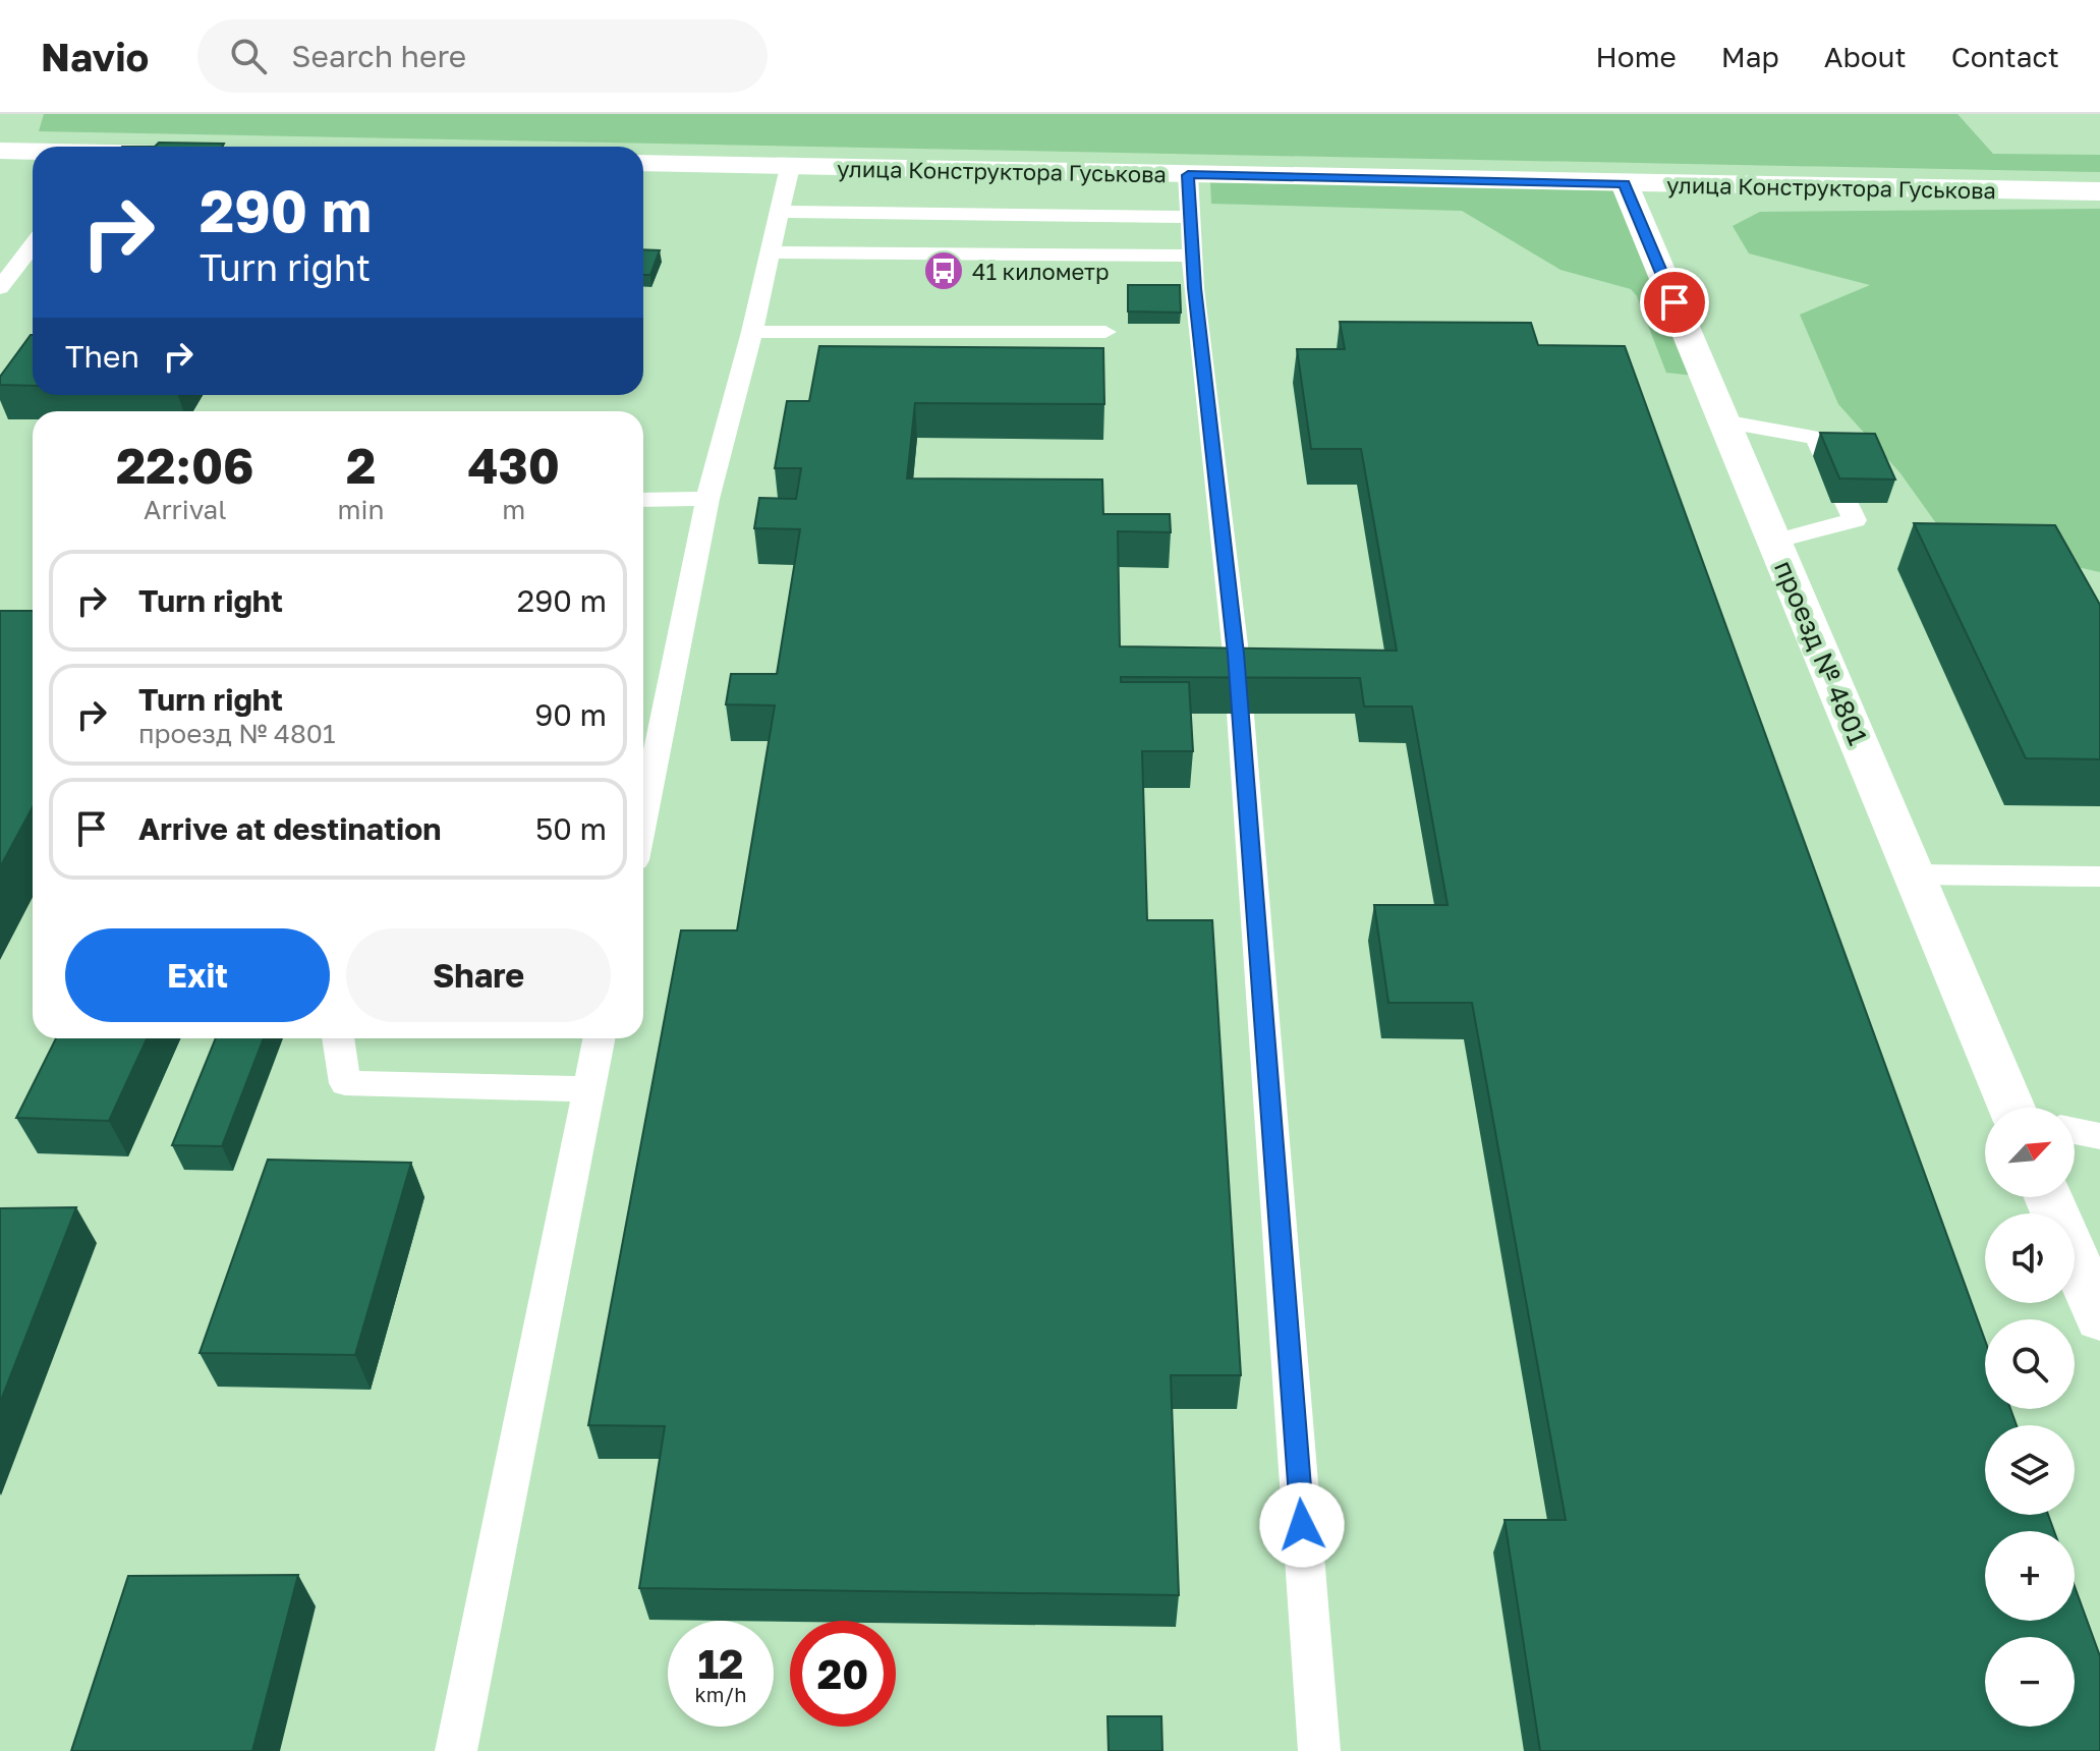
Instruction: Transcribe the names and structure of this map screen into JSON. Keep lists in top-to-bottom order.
{
  "streets": {
    "street": ["улица Конструктора Гуськова", "проезд № 4801"]
  },
  "crossings": [
    ["улица Конструктора Гуськова", "проезд № 4801"]
  ],
  "places": {
    "bus stop": ["41 километр"]
  },
  "north": "top right",
  "page": {
    "header": "Navio",
    "search": "Search here",
    "nav": [
      "Home",
      "Map",
      "About",
      "Contact"
    ],
    "turn": ["290 m", "Turn right"],
    "then": "Then",
    "eta": [
      "22:06",
      "Arrival",
      "2",
      "min",
      "430",
      "m"
    ],
    "list": [
      {
        "name": "Turn right",
        "value": "290 m"
      },
      {
        "name": "Turn right",
        "note": "проезд № 4801",
        "value": "90 m"
      },
      {
        "name": "Arrive at destination",
        "value": "50 m"
      }
    ],
    "buttons": ["Exit", "Share"],
    "map_buttons": ["+", "−"],
    "speed": "12 km/h",
    "limit": "20"
  }
}
